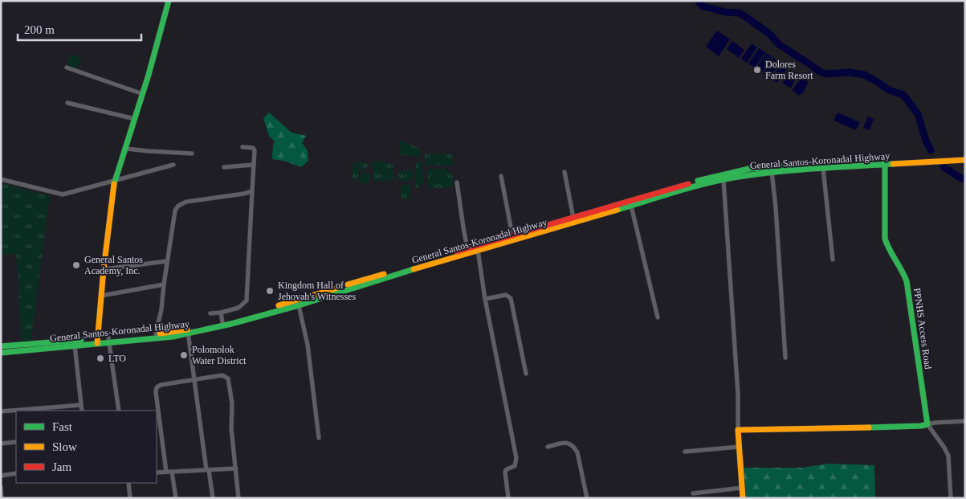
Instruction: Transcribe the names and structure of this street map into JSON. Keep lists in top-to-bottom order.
{
  "streets": {
    "main road": ["General Santos-Koronadal Highway", "PPNHS Access Road"]
  },
  "crossings": [
    ["General Santos-Koronadal Highway", "PPNHS Access Road"]
  ],
  "places": [
    "Dolores Farm Resort",
    "General Santos Academy, Inc.",
    "Kingdom Hall of Jehovah's Witnesses",
    "Polomolok Water District",
    "LTO"
  ],
  "legend": ["Fast", "Slow", "Jam"],
  "scale_bar": "200 m"
}
